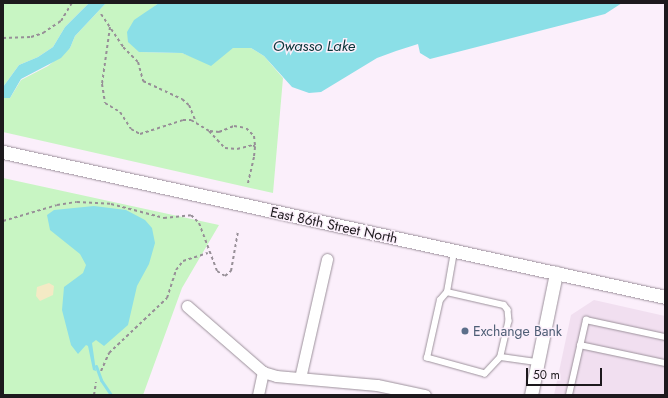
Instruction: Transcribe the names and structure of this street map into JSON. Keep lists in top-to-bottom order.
{
  "streets": {
    "street": ["East 86th Street North"]
  },
  "water": ["Owasso Lake"],
  "places": ["Exchange Bank"],
  "scale_bar": "50 m"
}
